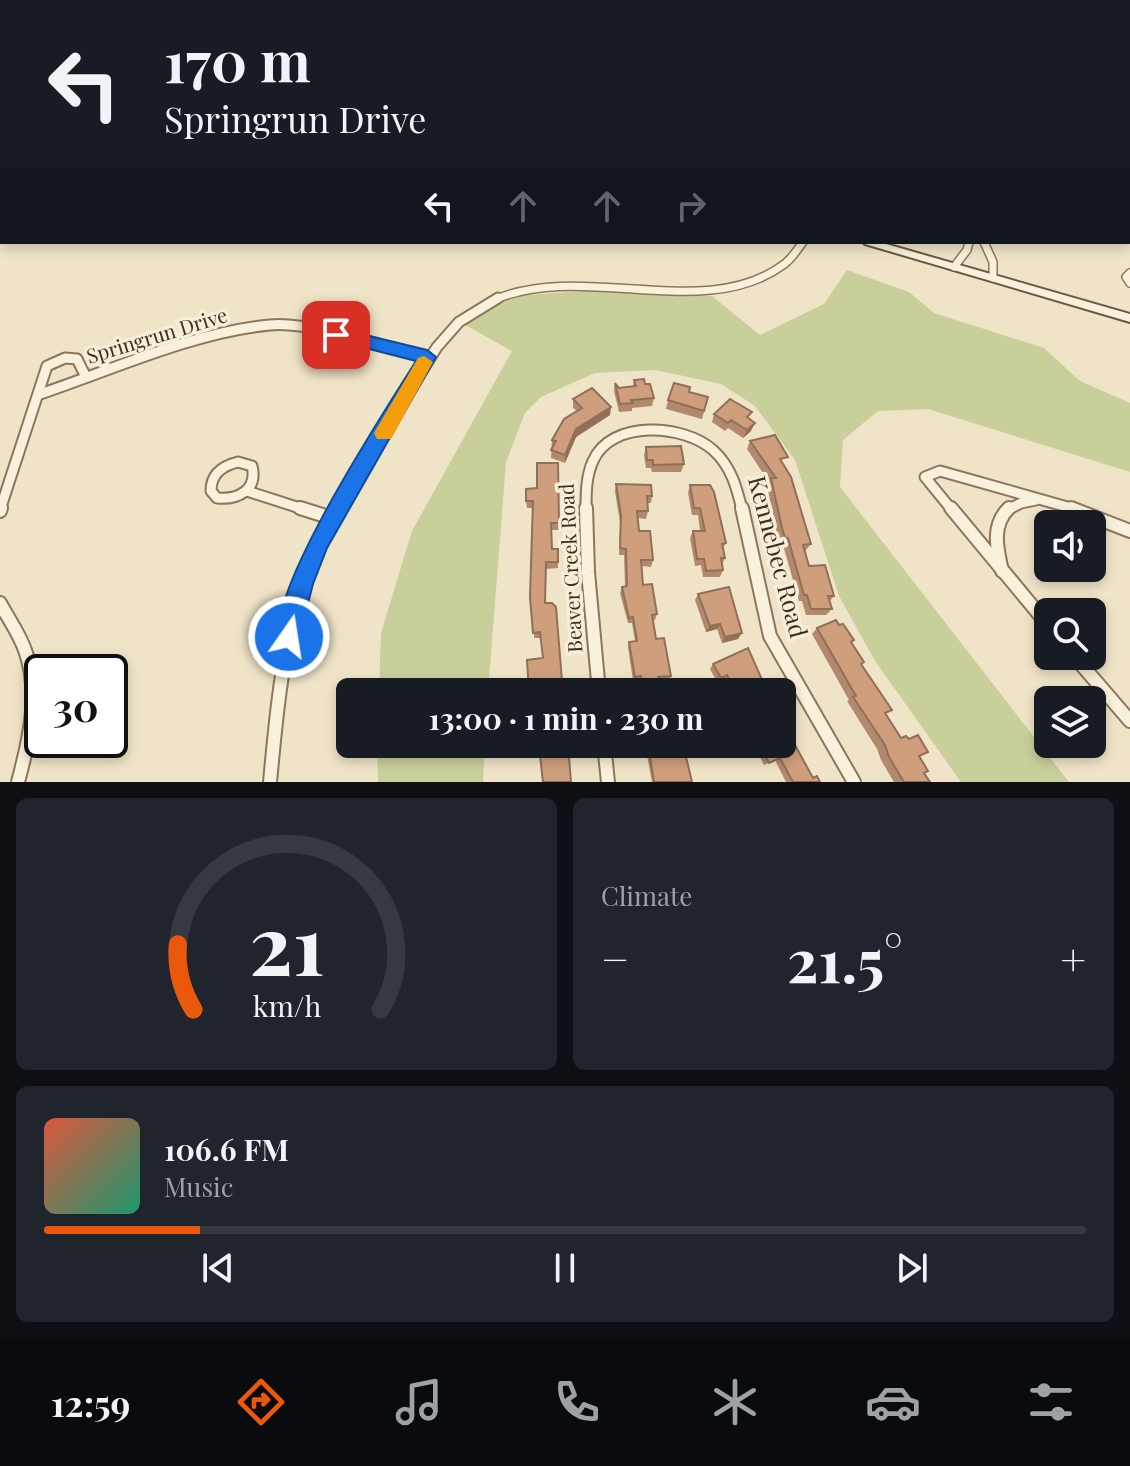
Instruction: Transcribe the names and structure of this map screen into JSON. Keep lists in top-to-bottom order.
{
  "streets": {
    "street": ["Springrun Drive", "Kennebec Road", "Beaver Creek Road"]
  },
  "crossings": [
    ["Kennebec Road", "Beaver Creek Road"]
  ],
  "page": {
    "turn": ["170 m", "Springrun Drive"],
    "limit": "30",
    "trip": "13:00 · 1 min · 230 m",
    "tile": "Climate",
    "heat": ["−", "21.5°", "+"],
    "song": ["106.6 FM", "Music"],
    "tabs": "12:59",
    "gauge": ["21", "km/h"]
  }
}
